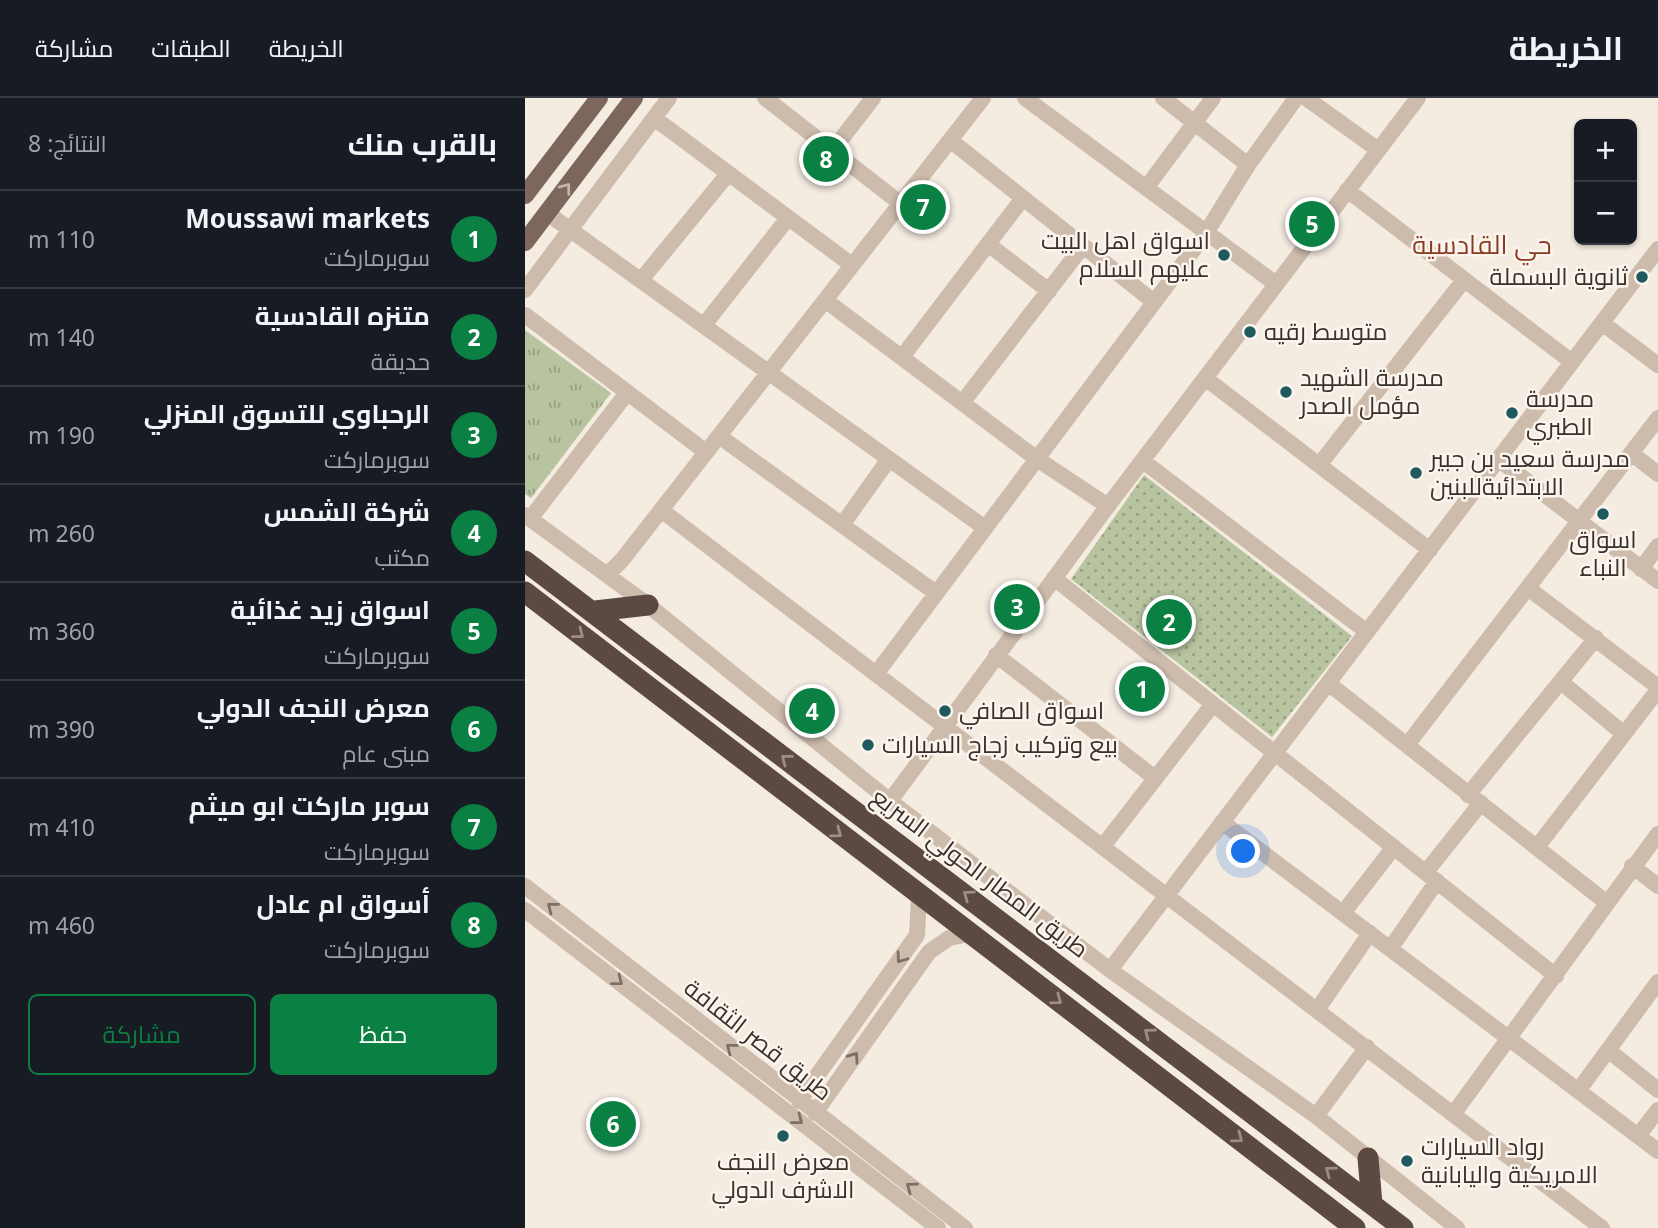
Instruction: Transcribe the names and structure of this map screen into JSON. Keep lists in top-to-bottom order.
{
  "streets": {
    "highway": ["طريق المطار الحولي السريع"],
    "street": ["طريق قصر الثقافة"]
  },
  "districts": ["حي القادسية"],
  "places": [
    "اسواق اهل البيت عليهم السلام",
    "ثانوية البسملة",
    "متوسط رقيه",
    "مدرسة الشهيد مؤمل الصدر",
    "مدرسة الطبري",
    "مدرسة سعيد بن جبير الابتدائيةللبنين",
    "اسواق النباء",
    "اسواق الصافي",
    "بيع وتركيب زجاج السيارات",
    "معرض النجف الاشرف الدولي",
    "رواد السيارات الامريكية واليابانية"
  ],
  "page": {
    "header": "الخريطة",
    "nav": ["الخريطة", "الطبقات", "مشاركة"],
    "heading": ["بالقرب منك", "النتائج: 8"],
    "map_buttons": ["+", "−"],
    "pins": [
      "8",
      "7",
      "5",
      "3",
      "2",
      "1",
      "4",
      "6"
    ],
    "list": [
      {
        "mark": "1",
        "name": "Moussawi markets",
        "note": "سوبرماركت",
        "value": "110 m"
      },
      {
        "mark": "2",
        "name": "متنزه القادسية",
        "note": "حديقة",
        "value": "140 m"
      },
      {
        "mark": "3",
        "name": "الرحباوي للتسوق المنزلي",
        "note": "سوبرماركت",
        "value": "190 m"
      },
      {
        "mark": "4",
        "name": "شركة الشمس",
        "note": "مكتب",
        "value": "260 m"
      },
      {
        "mark": "5",
        "name": "اسواق زيد غذائية",
        "note": "سوبرماركت",
        "value": "360 m"
      },
      {
        "mark": "6",
        "name": "معرض النجف الدولي",
        "note": "مبنى عام",
        "value": "390 m"
      },
      {
        "mark": "7",
        "name": "سوبر ماركت ابو ميثم",
        "note": "سوبرماركت",
        "value": "410 m"
      },
      {
        "mark": "8",
        "name": "أسواق ام عادل",
        "note": "سوبرماركت",
        "value": "460 m"
      }
    ],
    "buttons": ["حفظ", "مشاركة"]
  }
}
